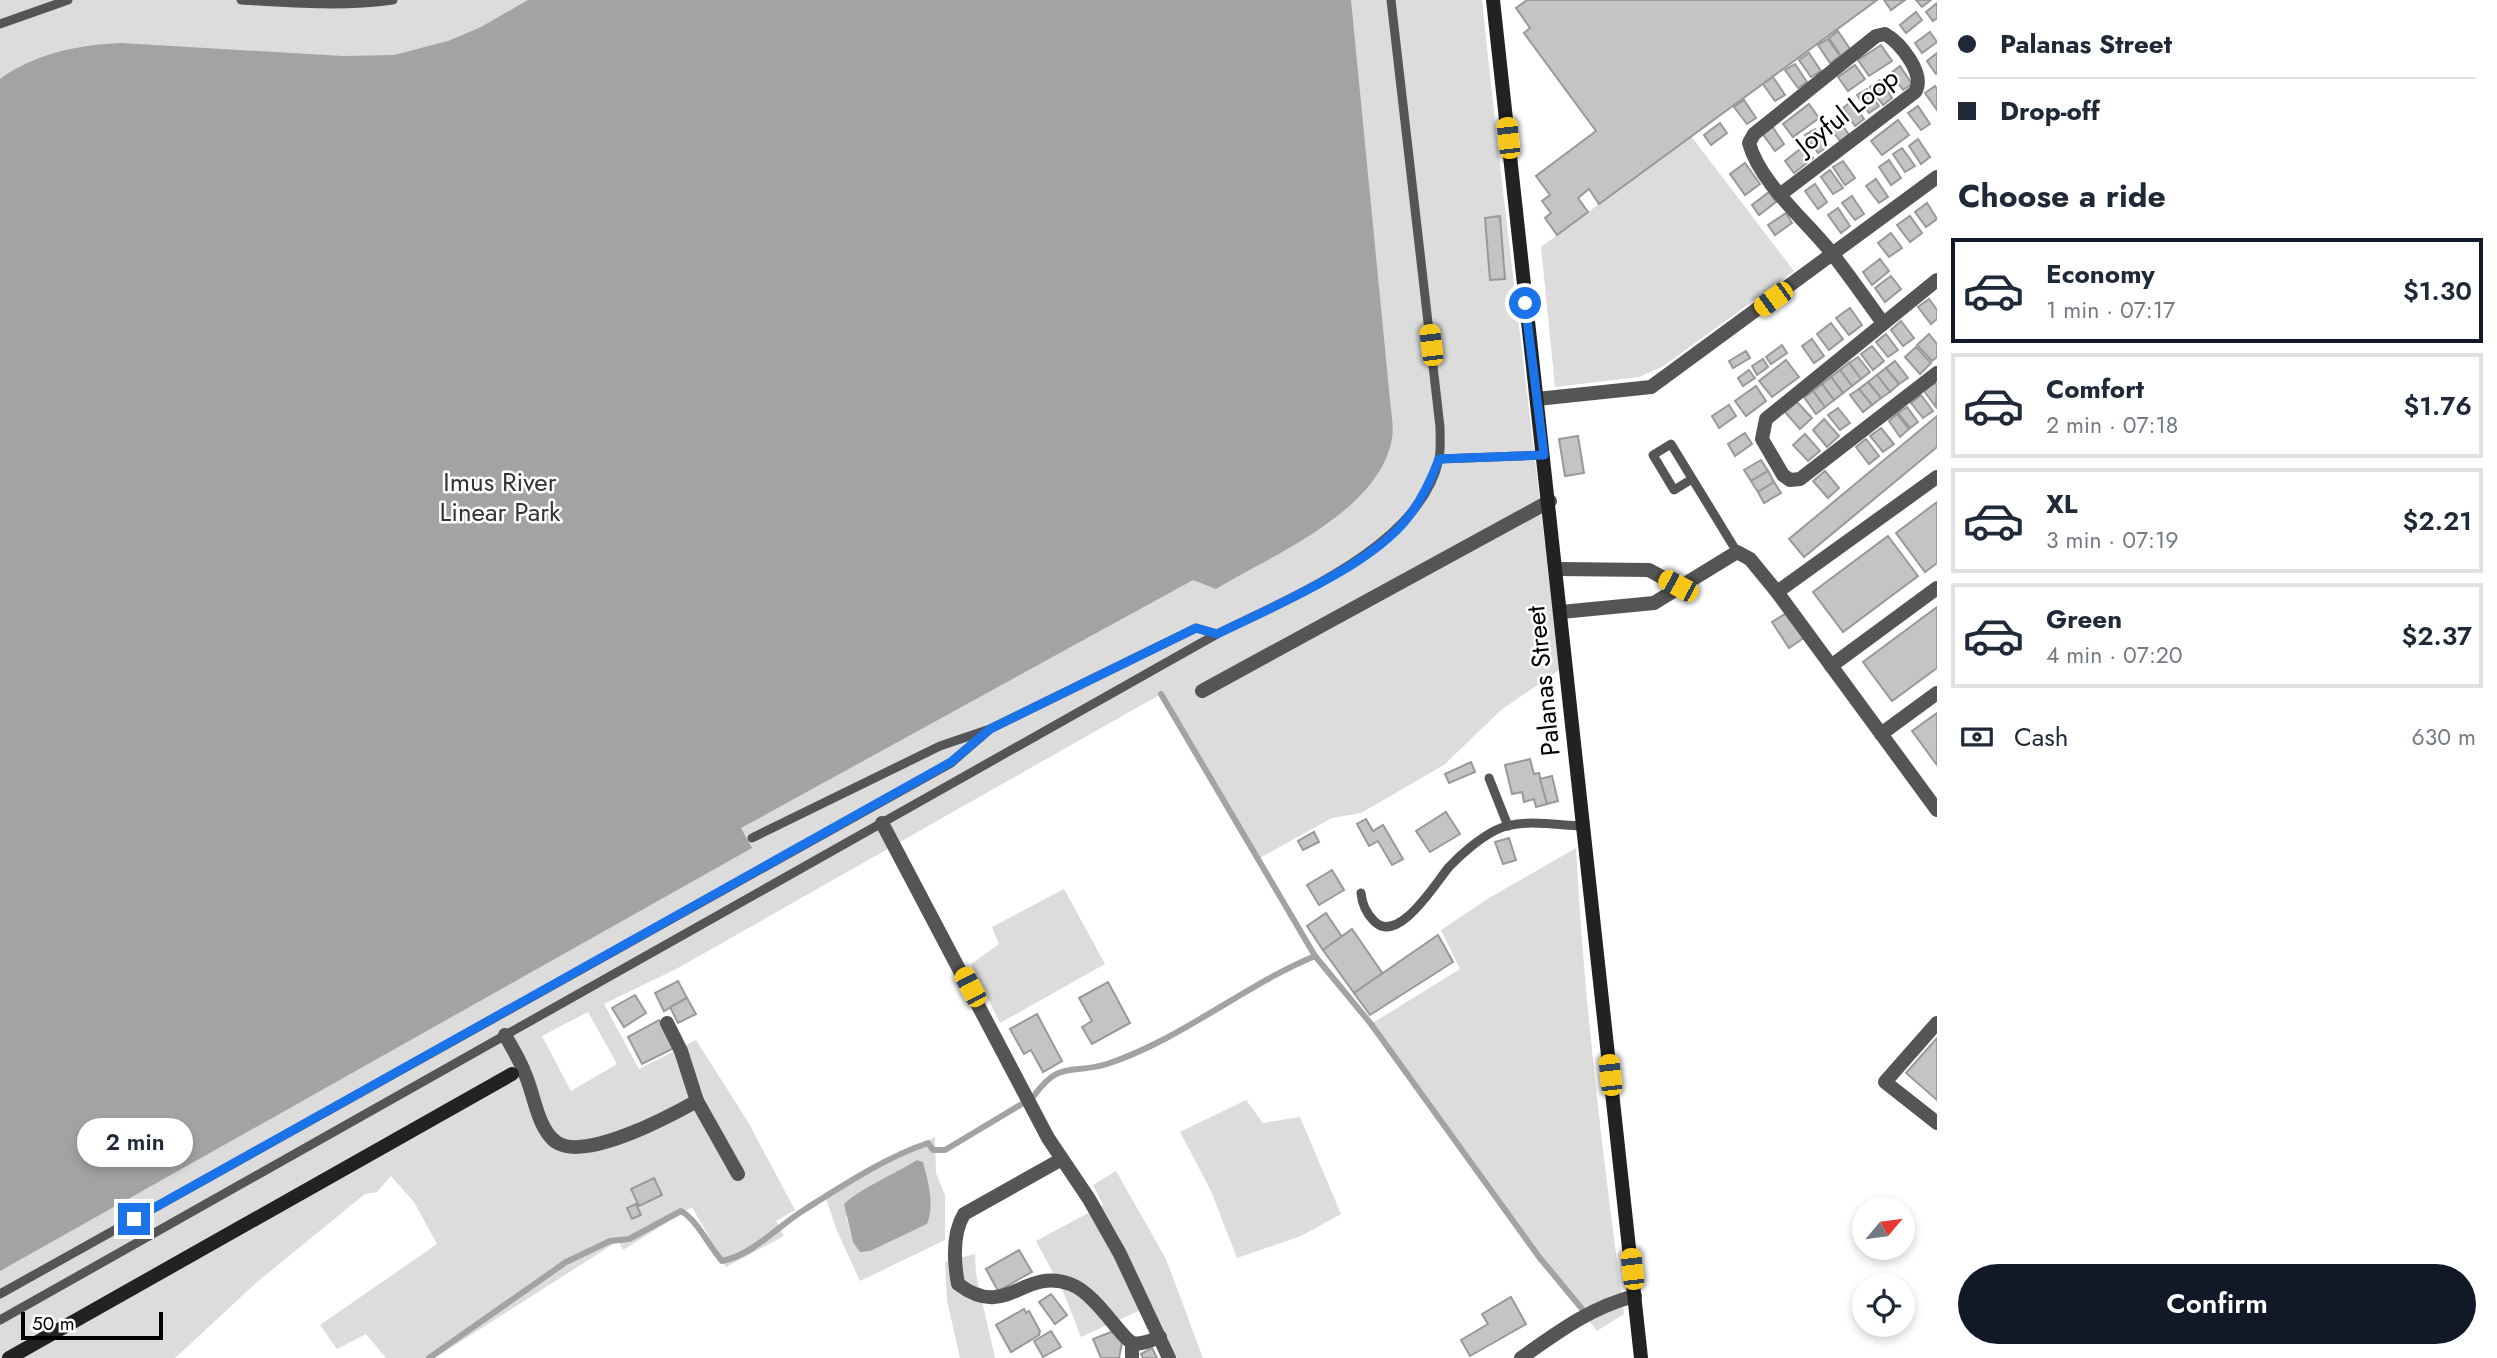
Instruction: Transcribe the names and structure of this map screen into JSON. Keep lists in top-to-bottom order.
{
  "streets": {
    "main road": ["Palanas Street"],
    "street": ["Joyful Loop"]
  },
  "parks": ["Imus River Linear Park"],
  "scale_bar": "50 m",
  "north": "top right",
  "page": {
    "banner": ["Palanas Street", "Drop-off"],
    "heading": "Choose a ride",
    "list": [
      {
        "name": "Economy",
        "note": "1 min · 07:17",
        "value": "$1.30"
      },
      {
        "name": "Comfort",
        "note": "2 min · 07:18",
        "value": "$1.76"
      },
      {
        "name": "XL",
        "note": "3 min · 07:19",
        "value": "$2.21"
      },
      {
        "name": "Green",
        "note": "4 min · 07:20",
        "value": "$2.37"
      }
    ],
    "pay": ["Cash", "630 m"],
    "bubble": "2 min",
    "buttons": "Confirm",
    "scale": "50 m"
  }
}
